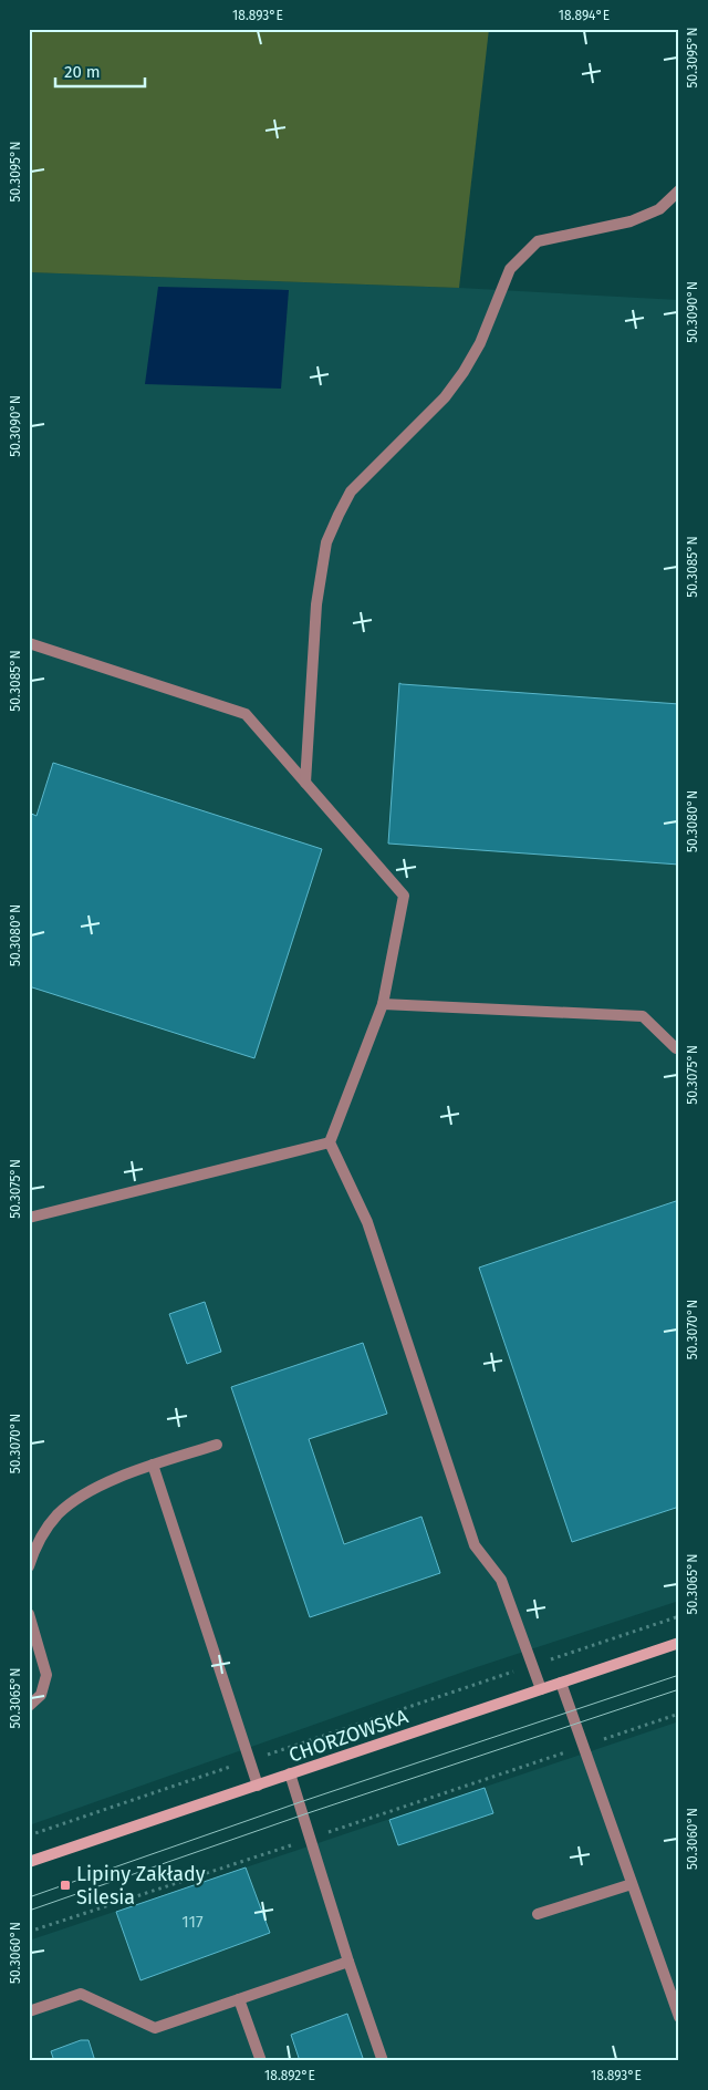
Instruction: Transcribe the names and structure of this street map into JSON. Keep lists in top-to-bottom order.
{
  "streets": {
    "street": ["CHORZOWSKA"]
  },
  "places": {
    "transit": ["Lipiny Zakłady Silesia"]
  },
  "house_numbers": ["117"],
  "scale_bar": "20 m",
  "coordinates": [
    "18.893°E",
    "18.894°E",
    "50.3095°N",
    "50.3090°N",
    "50.3085°N",
    "50.3080°N",
    "50.3075°N",
    "50.3070°N",
    "50.3065°N",
    "50.3060°N",
    "18.892°E"
  ]
}
